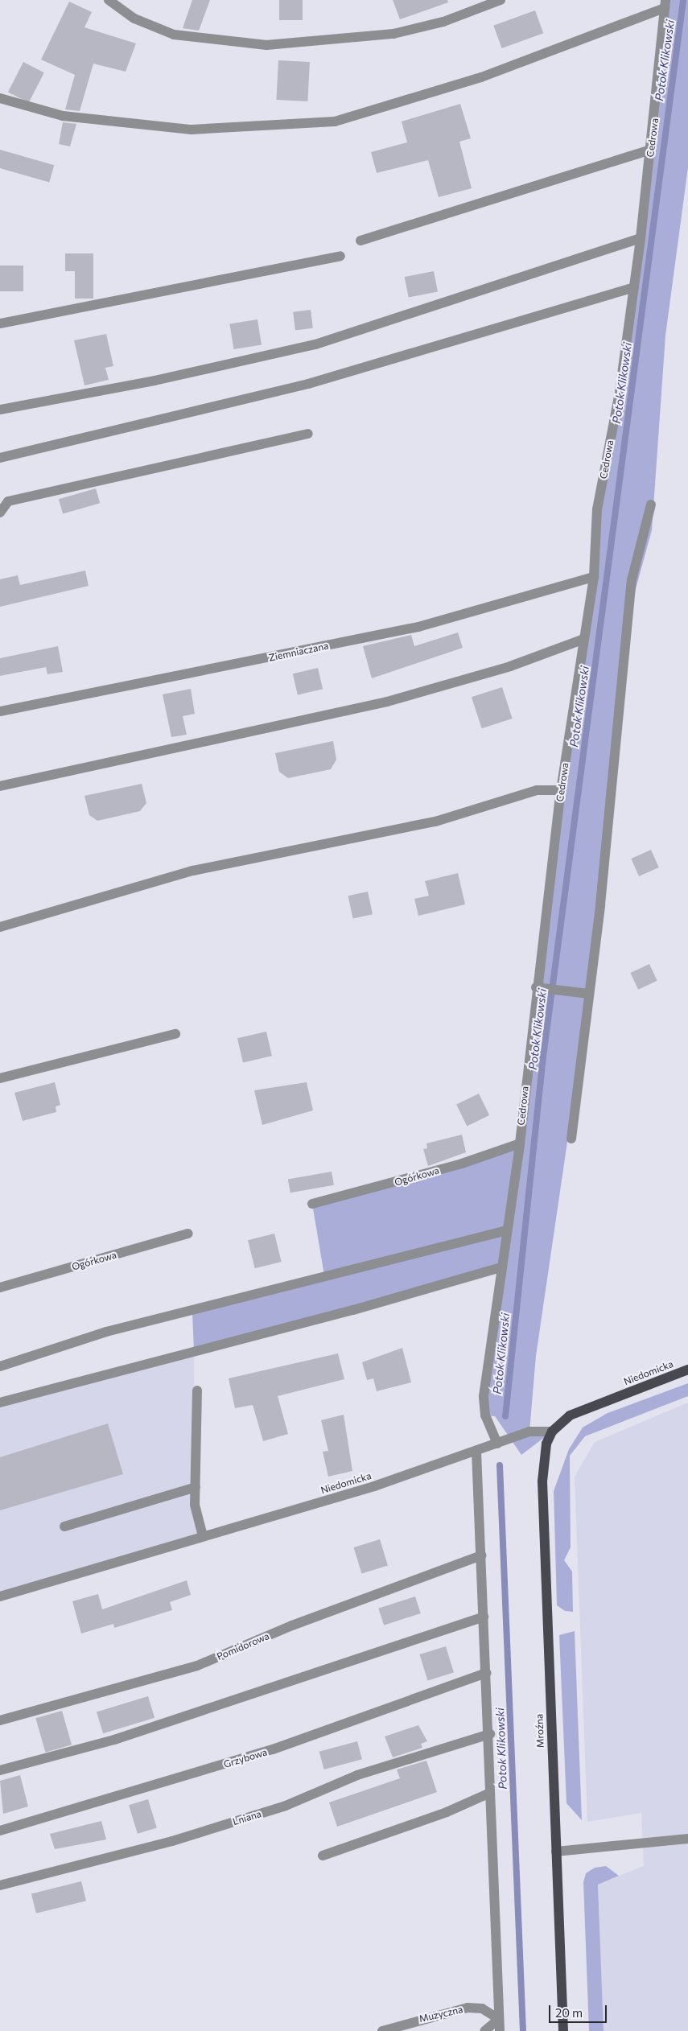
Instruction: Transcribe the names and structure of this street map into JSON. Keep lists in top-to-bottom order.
{
  "streets": {
    "main road": ["Niedomicka", "Mroźna"],
    "street": [
      "Cedrowa",
      "Ziemniaczana",
      "Ogórkowa",
      "Pomidorowa",
      "Grzybowa",
      "Lniana",
      "Muzyczna"
    ]
  },
  "crossings": [
    ["Cedrowa", "Ziemniaczana"],
    ["Cedrowa", "Ogórkowa"],
    ["Cedrowa", "Niedomicka"],
    ["Niedomicka", "Mroźna"]
  ],
  "water": ["Potok Klikowski"],
  "scale_bar": "20 m"
}
